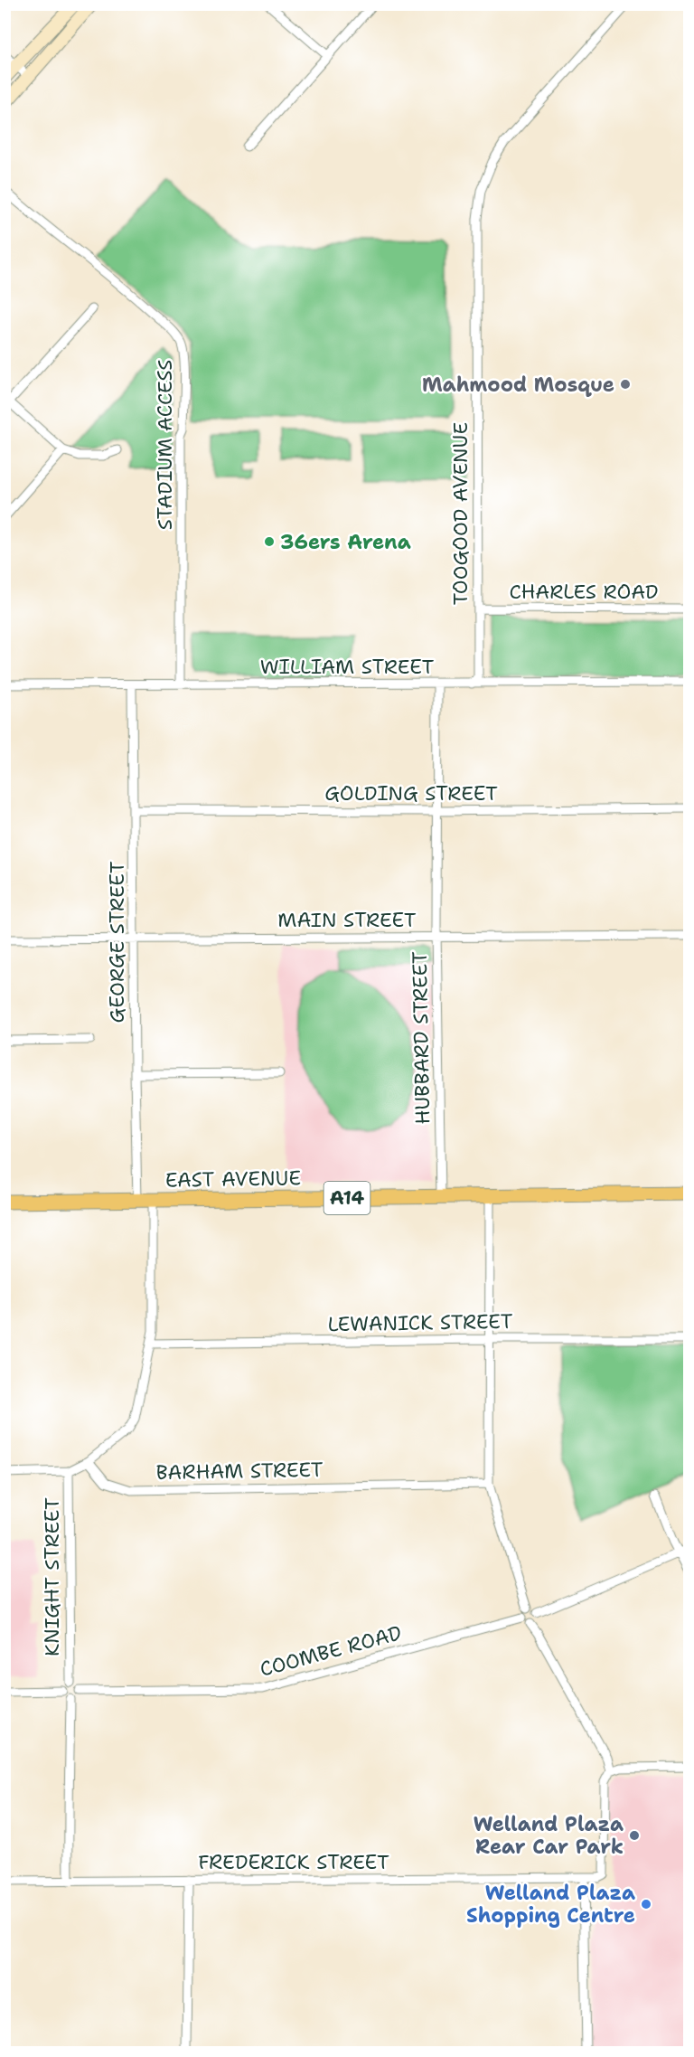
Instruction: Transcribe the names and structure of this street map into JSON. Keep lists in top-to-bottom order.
{
  "streets": {
    "main road": ["EAST AVENUE", "A14"],
    "street": [
      "STADIUM ACCESS",
      "TOOGOOD AVENUE",
      "CHARLES ROAD",
      "WILLIAM STREET",
      "GOLDING STREET",
      "MAIN STREET",
      "GEORGE STREET",
      "HUBBARD STREET",
      "LEWANICK STREET",
      "BARHAM STREET",
      "KNIGHT STREET",
      "COOMBE ROAD",
      "FREDERICK STREET"
    ]
  },
  "crossings": [
    ["STADIUM ACCESS", "WILLIAM STREET"],
    ["TOOGOOD AVENUE", "CHARLES ROAD"],
    ["TOOGOOD AVENUE", "WILLIAM STREET"],
    ["WILLIAM STREET", "GEORGE STREET"],
    ["WILLIAM STREET", "HUBBARD STREET"],
    ["GOLDING STREET", "GEORGE STREET"],
    ["GOLDING STREET", "HUBBARD STREET"],
    ["MAIN STREET", "GEORGE STREET"],
    ["MAIN STREET", "HUBBARD STREET"],
    ["GEORGE STREET", "EAST AVENUE"],
    ["HUBBARD STREET", "EAST AVENUE"],
    ["KNIGHT STREET", "COOMBE ROAD"]
  ],
  "places": [
    "Mahmood Mosque",
    "36ers Arena",
    "Welland Plaza Rear Car Park",
    "Welland Plaza Shopping Centre"
  ]
}
